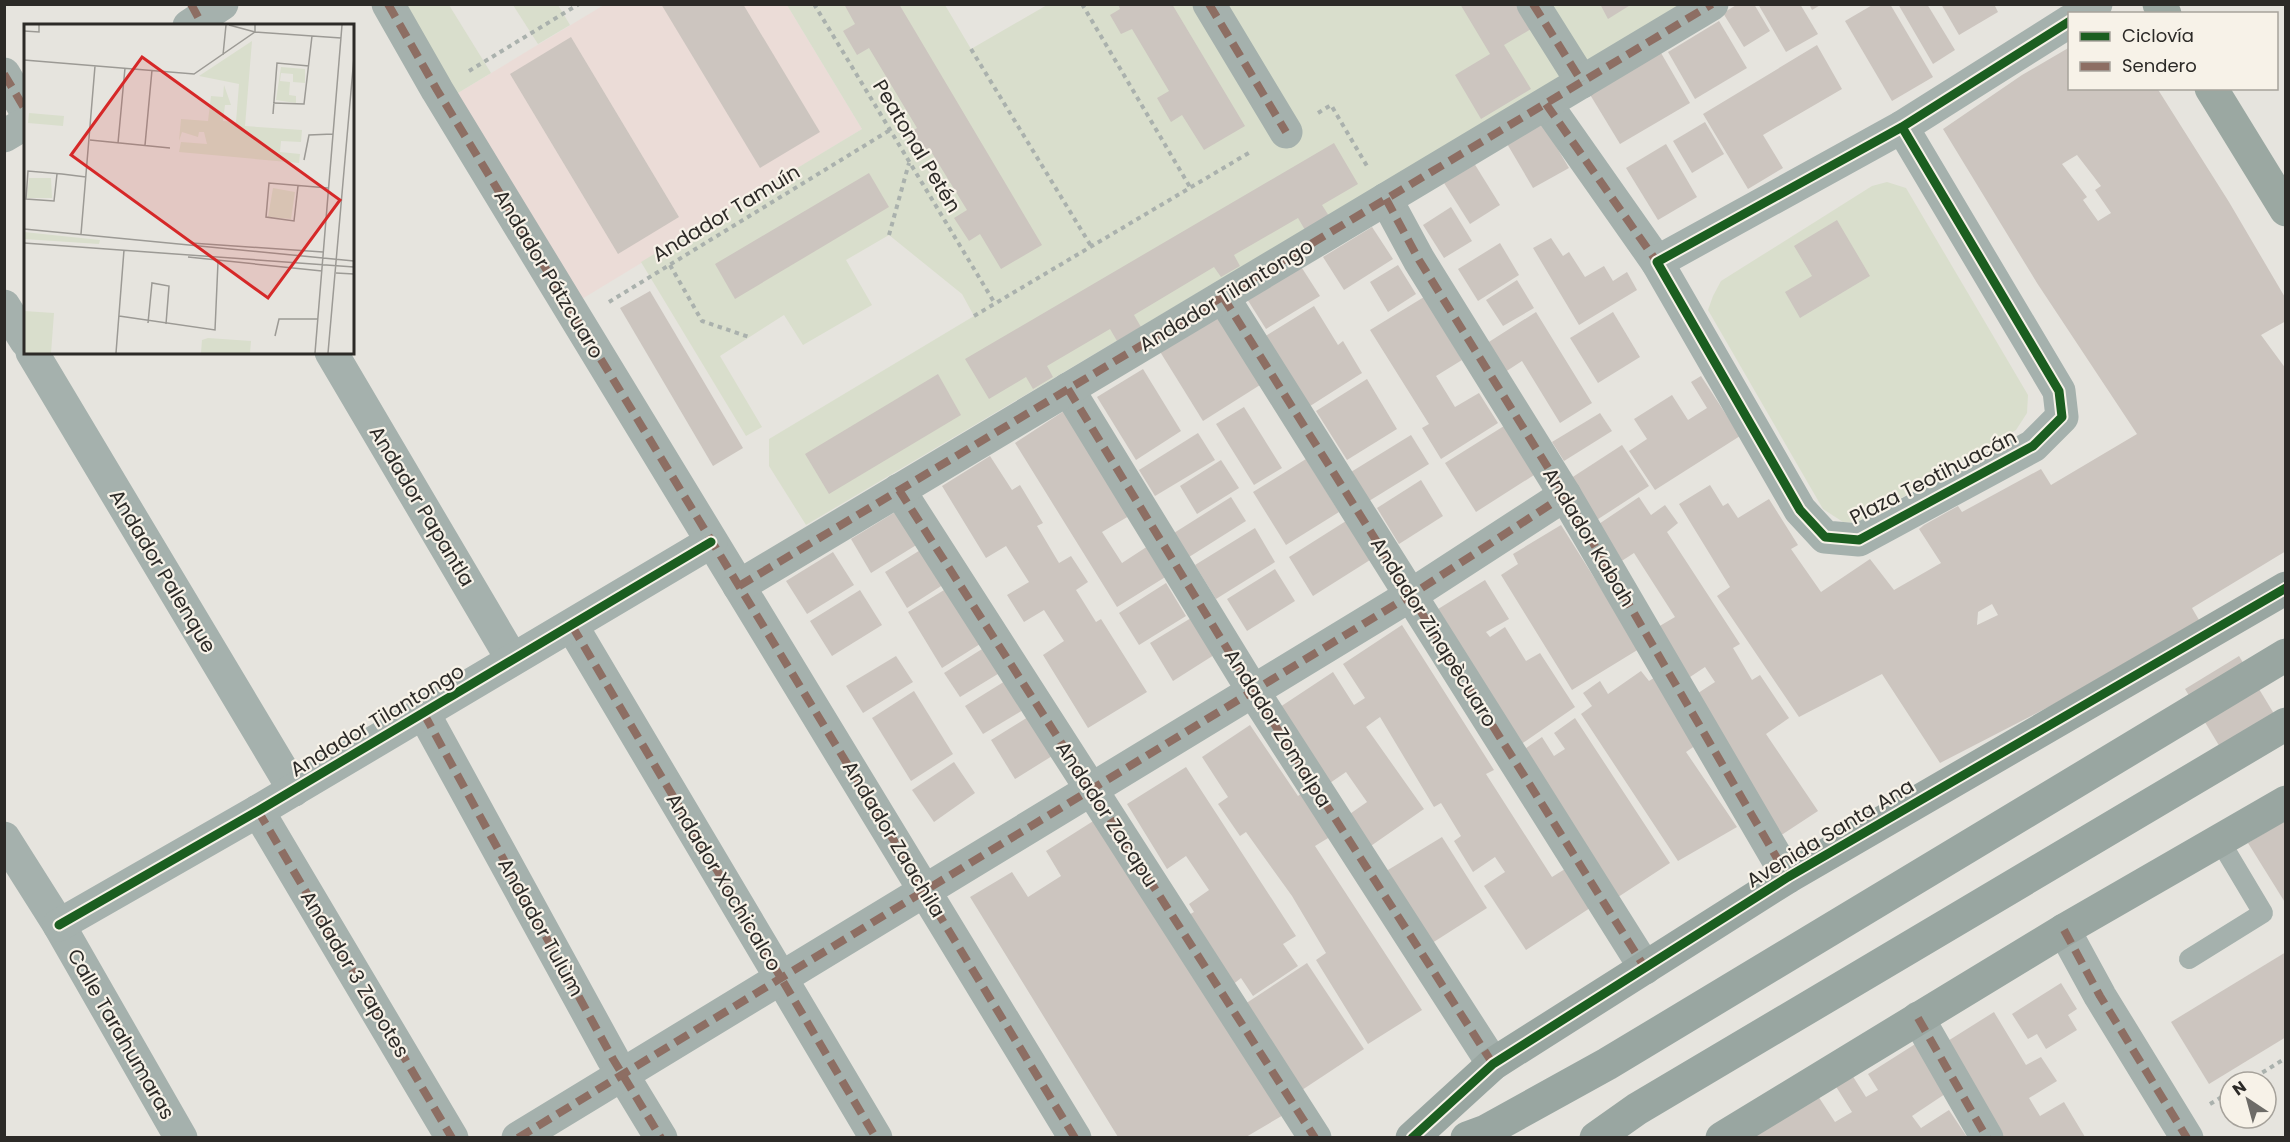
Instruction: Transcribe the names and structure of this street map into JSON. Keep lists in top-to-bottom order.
{
  "streets": {
    "main road": ["Avenida Santa Ana"],
    "street": [
      "Andador Pátzcuaro",
      "Andador Tilantongo",
      "Plaza Teotihuacán",
      "Andador Papantla",
      "Andador Kabah",
      "Andador Palenque",
      "Andador Zinapècuaro",
      "Andador Zomalpa",
      "Andador Zacapu",
      "Andador Zaachila",
      "Andador Xochicalco",
      "Andador Tulùm",
      "Andador 3 Zapotes",
      "Calle Tarahumaras"
    ],
    "path": ["Peatonal Petén", "Andador Tamuín"]
  },
  "crossings": [
    ["Peatonal Petén", "Andador Tamuín"],
    ["Andador Tamuín", "Andador Pátzcuaro"],
    ["Andador Pátzcuaro", "Andador Tilantongo"],
    ["Andador Pátzcuaro", "Andador Zaachila"],
    ["Andador Tilantongo", "Andador Papantla"],
    ["Andador Tilantongo", "Andador Kabah"],
    ["Andador Tilantongo", "Andador Palenque"],
    ["Andador Tilantongo", "Andador Zinapècuaro"],
    ["Andador Tilantongo", "Andador Zomalpa"],
    ["Andador Tilantongo", "Andador Zacapu"],
    ["Andador Tilantongo", "Andador Zaachila"],
    ["Andador Tilantongo", "Andador Xochicalco"],
    ["Andador Tilantongo", "Andador Tulùm"],
    ["Andador Tilantongo", "Andador 3 Zapotes"],
    ["Andador Tilantongo", "Calle Tarahumaras"],
    ["Andador Kabah", "Avenida Santa Ana"],
    ["Andador Zinapècuaro", "Avenida Santa Ana"],
    ["Andador Zomalpa", "Avenida Santa Ana"]
  ],
  "legend": ["Ciclovía", "Sendero"],
  "north": "top left"
}
